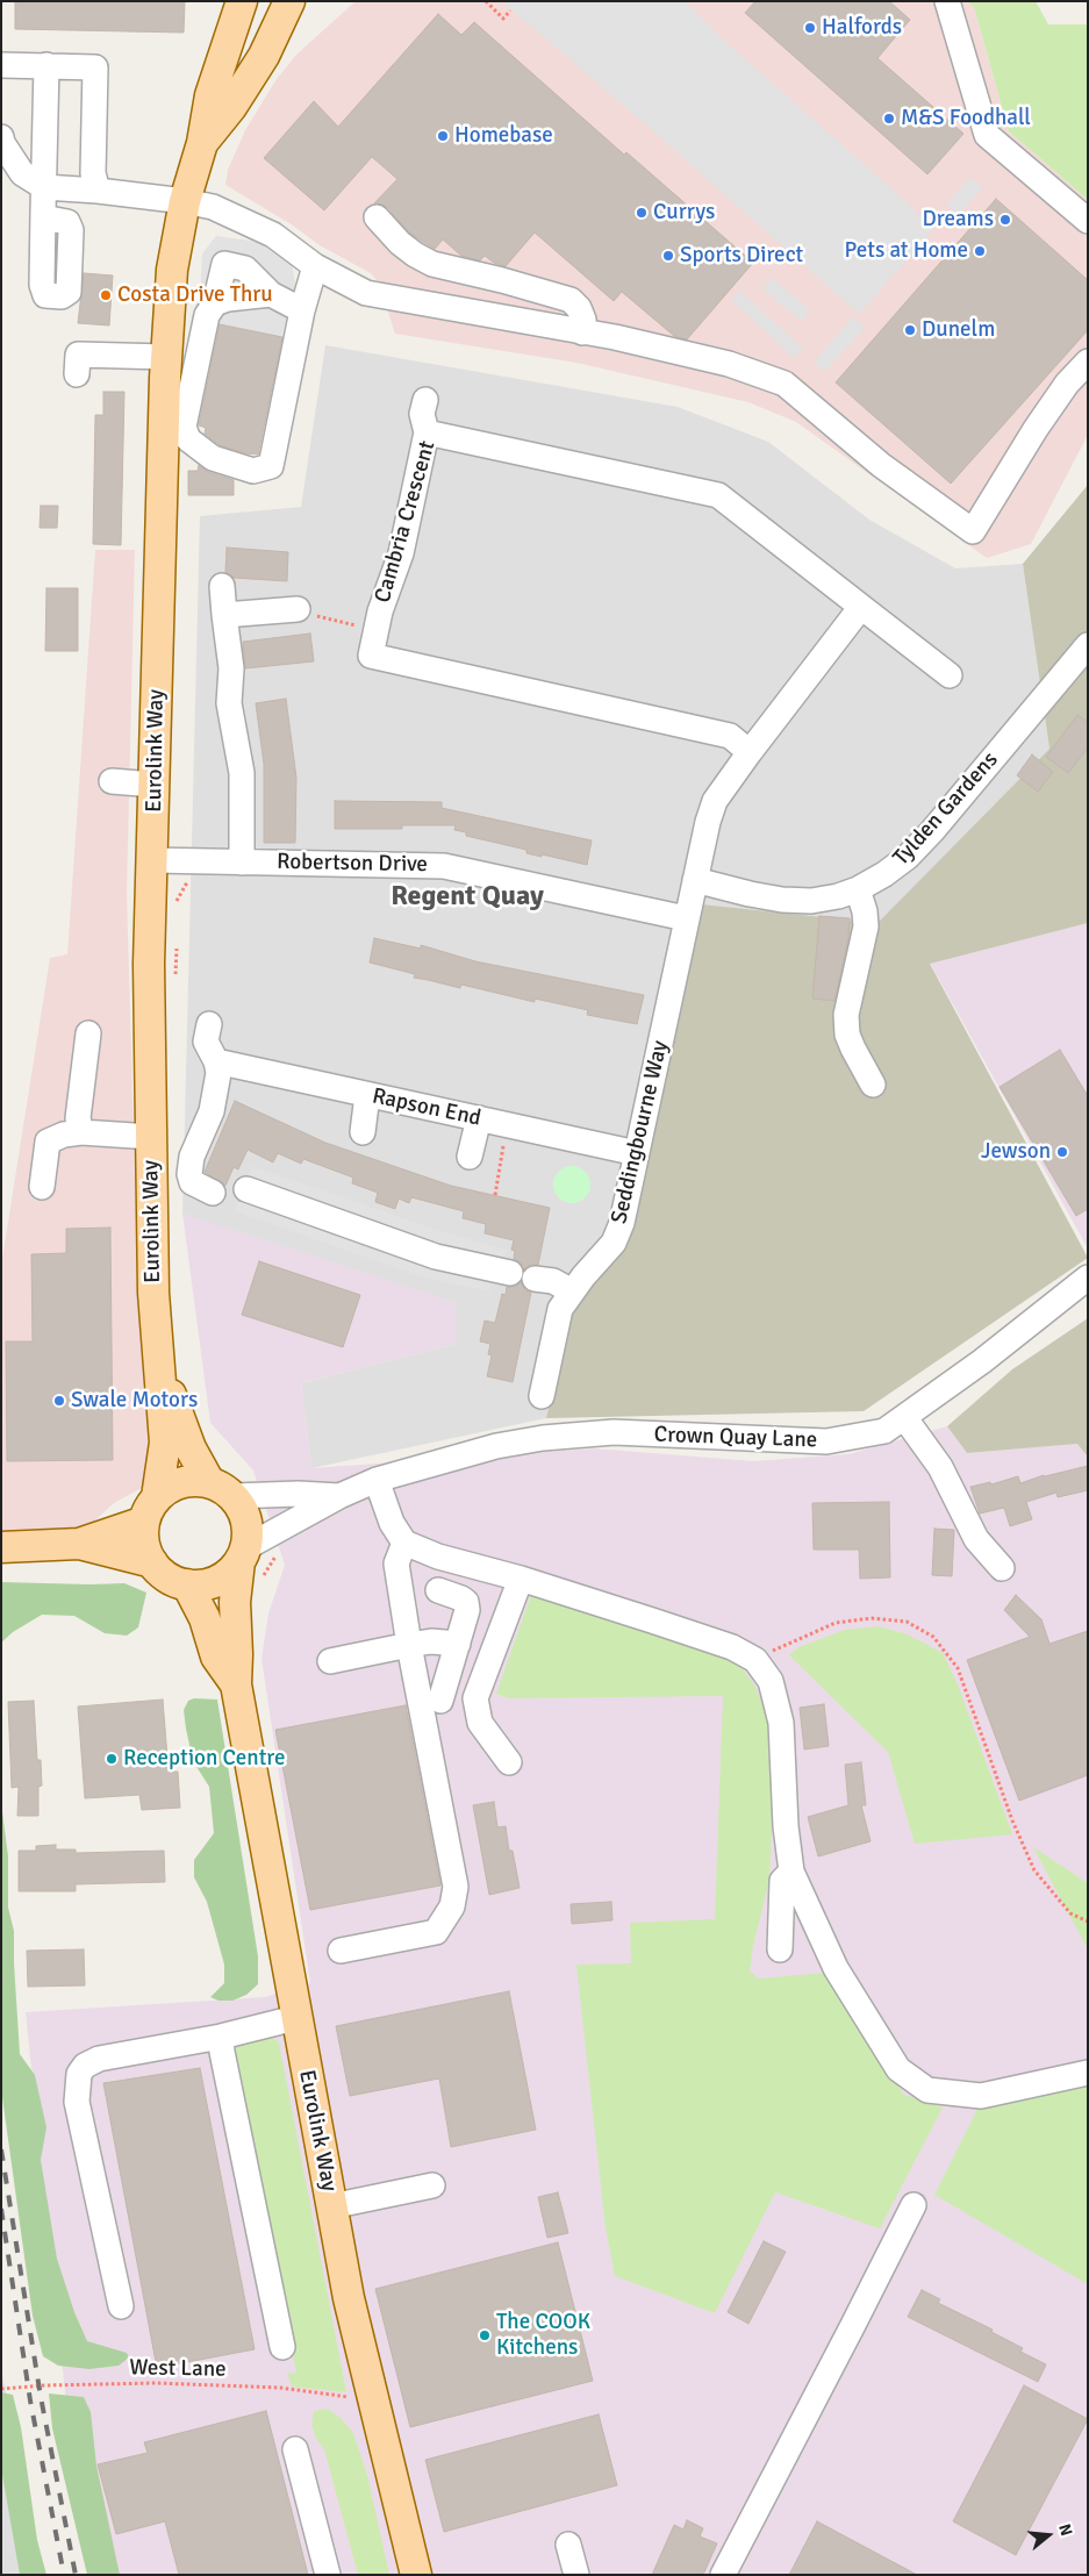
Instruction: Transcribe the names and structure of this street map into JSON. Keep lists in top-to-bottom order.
{
  "streets": {
    "main road": ["Eurolink Way"],
    "street": [
      "Cambria Crescent",
      "Tylden Gardens",
      "Robertson Drive",
      "Rapson End",
      "Seddingbourne Way",
      "Crown Quay Lane"
    ],
    "path": ["West Lane"]
  },
  "crossings": [
    ["Eurolink Way", "Robertson Drive"],
    ["Eurolink Way", "Crown Quay Lane"],
    ["Robertson Drive", "Seddingbourne Way"],
    ["Rapson End", "Seddingbourne Way"]
  ],
  "districts": ["Regent Quay"],
  "places": [
    "Halfords",
    "M&S Foodhall",
    "Homebase",
    "Currys",
    "Dreams",
    "Pets at Home",
    "Sports Direct",
    "Costa Drive Thru",
    "Dunelm",
    "Jewson",
    "Swale Motors",
    "Reception Centre",
    "The COOK Kitchens"
  ],
  "north": "right"
}
